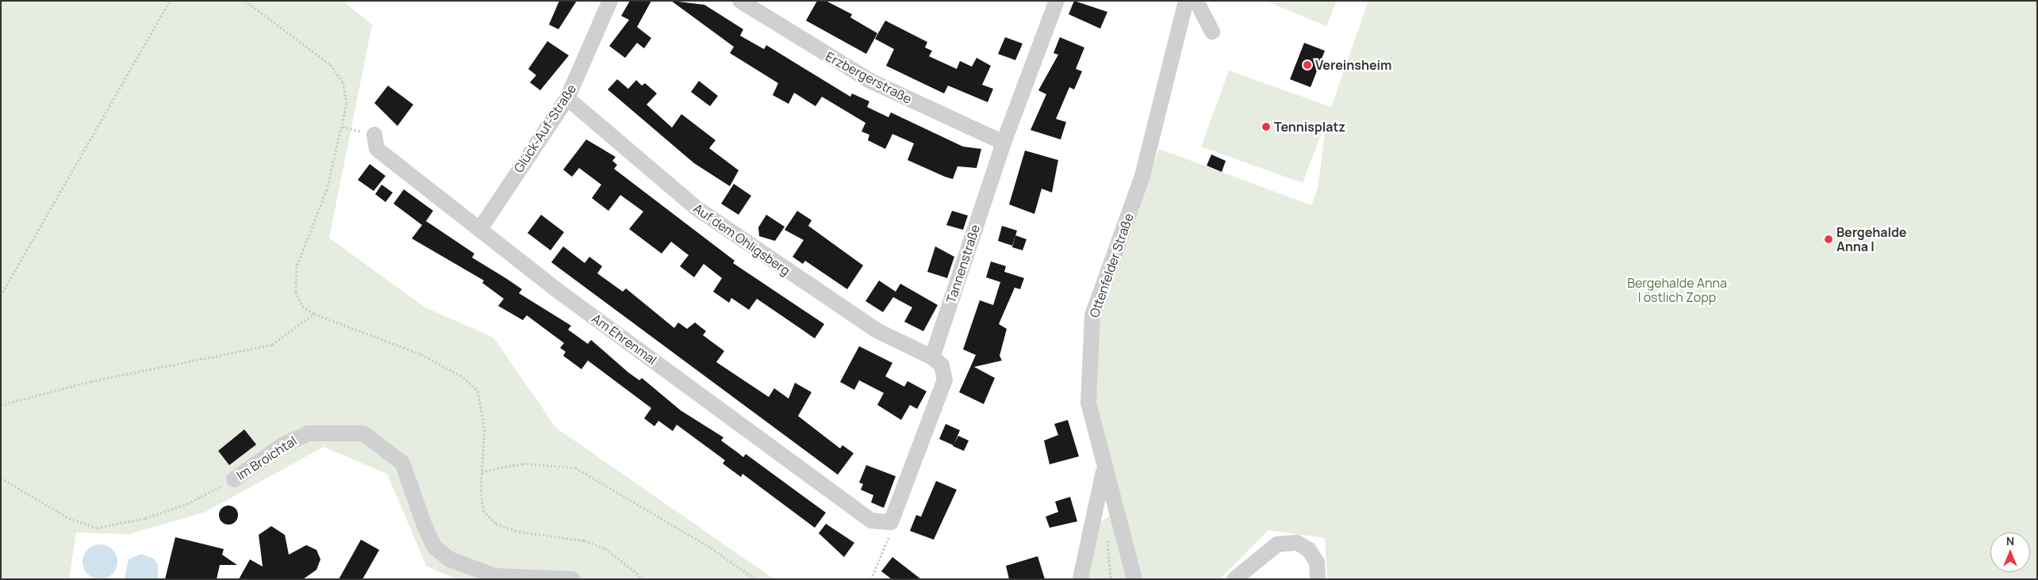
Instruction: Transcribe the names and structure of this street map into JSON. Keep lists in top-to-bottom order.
{
  "streets": {
    "street": [
      "Erzbergerstraße",
      "Glück-Auf-Straße",
      "Auf dem Ohligsberg",
      "Tannenstraße",
      "Ottenfelder Straße",
      "Am Ehrenmal",
      "Im Broichtal"
    ]
  },
  "crossings": [
    ["Erzbergerstraße", "Tannenstraße"],
    ["Glück-Auf-Straße", "Auf dem Ohligsberg"],
    ["Glück-Auf-Straße", "Am Ehrenmal"],
    ["Auf dem Ohligsberg", "Tannenstraße"]
  ],
  "parks": ["Bergehalde Anna I östlich Zopp"],
  "places": ["Vereinsheim", "Tennisplatz", "Bergehalde Anna I"],
  "north": "top"
}
